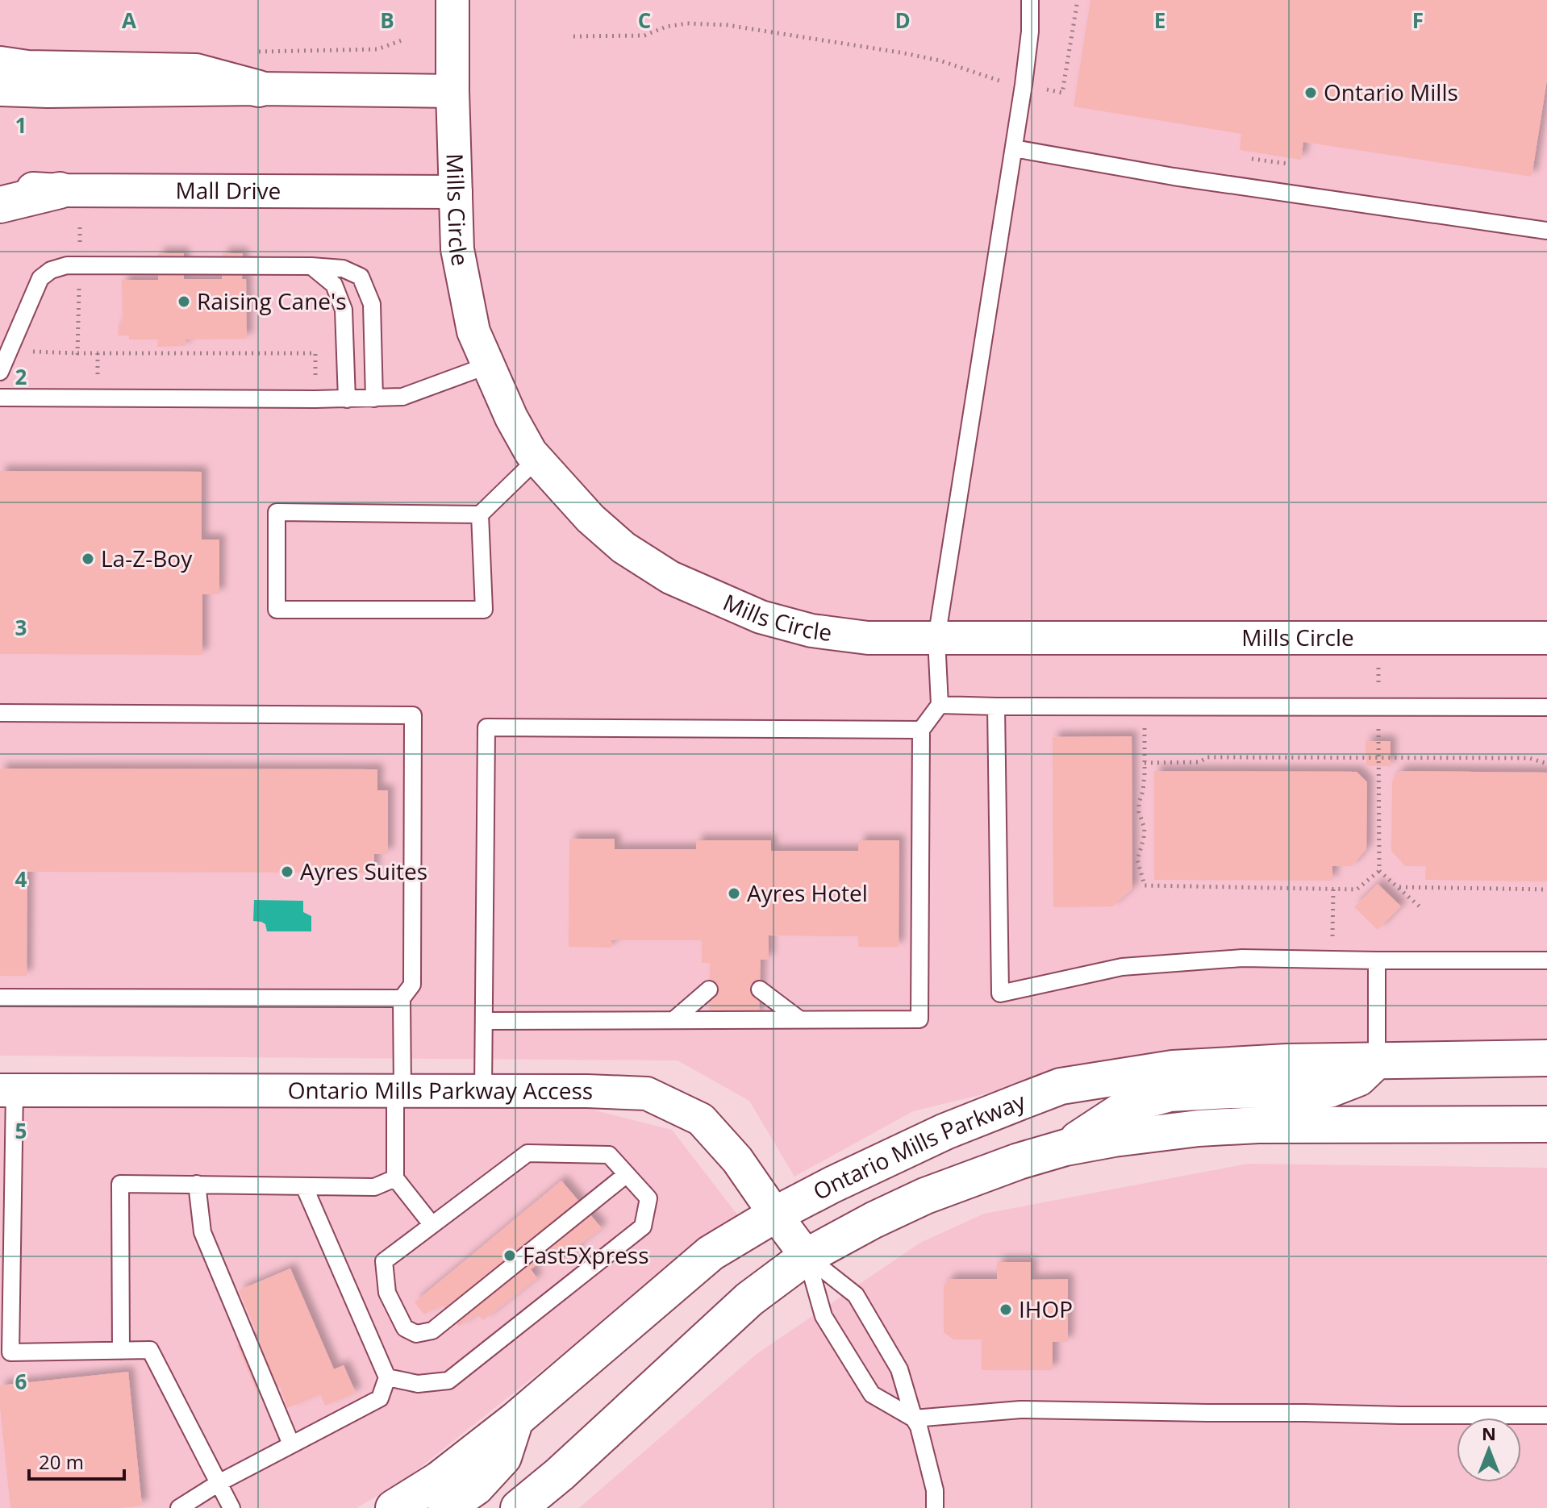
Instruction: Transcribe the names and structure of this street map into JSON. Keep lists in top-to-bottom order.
{
  "streets": {
    "main road": ["Ontario Mills Parkway"],
    "street": ["Mall Drive", "Mills Circle", "Ontario Mills Parkway Access"]
  },
  "crossings": [
    ["Mall Drive", "Mills Circle"],
    ["Ontario Mills Parkway Access", "Ontario Mills Parkway"]
  ],
  "places": [
    "Ontario Mills",
    "Raising Cane's",
    "La-Z-Boy",
    "Ayres Suites",
    "Ayres Hotel",
    "Fast5Xpress",
    "IHOP"
  ],
  "scale_bar": "20 m",
  "north": "top",
  "grid": {
    "columns": [
      "A",
      "B",
      "C",
      "D",
      "E",
      "F"
    ],
    "rows": [
      "1",
      "2",
      "3",
      "4",
      "5",
      "6"
    ]
  }
}
